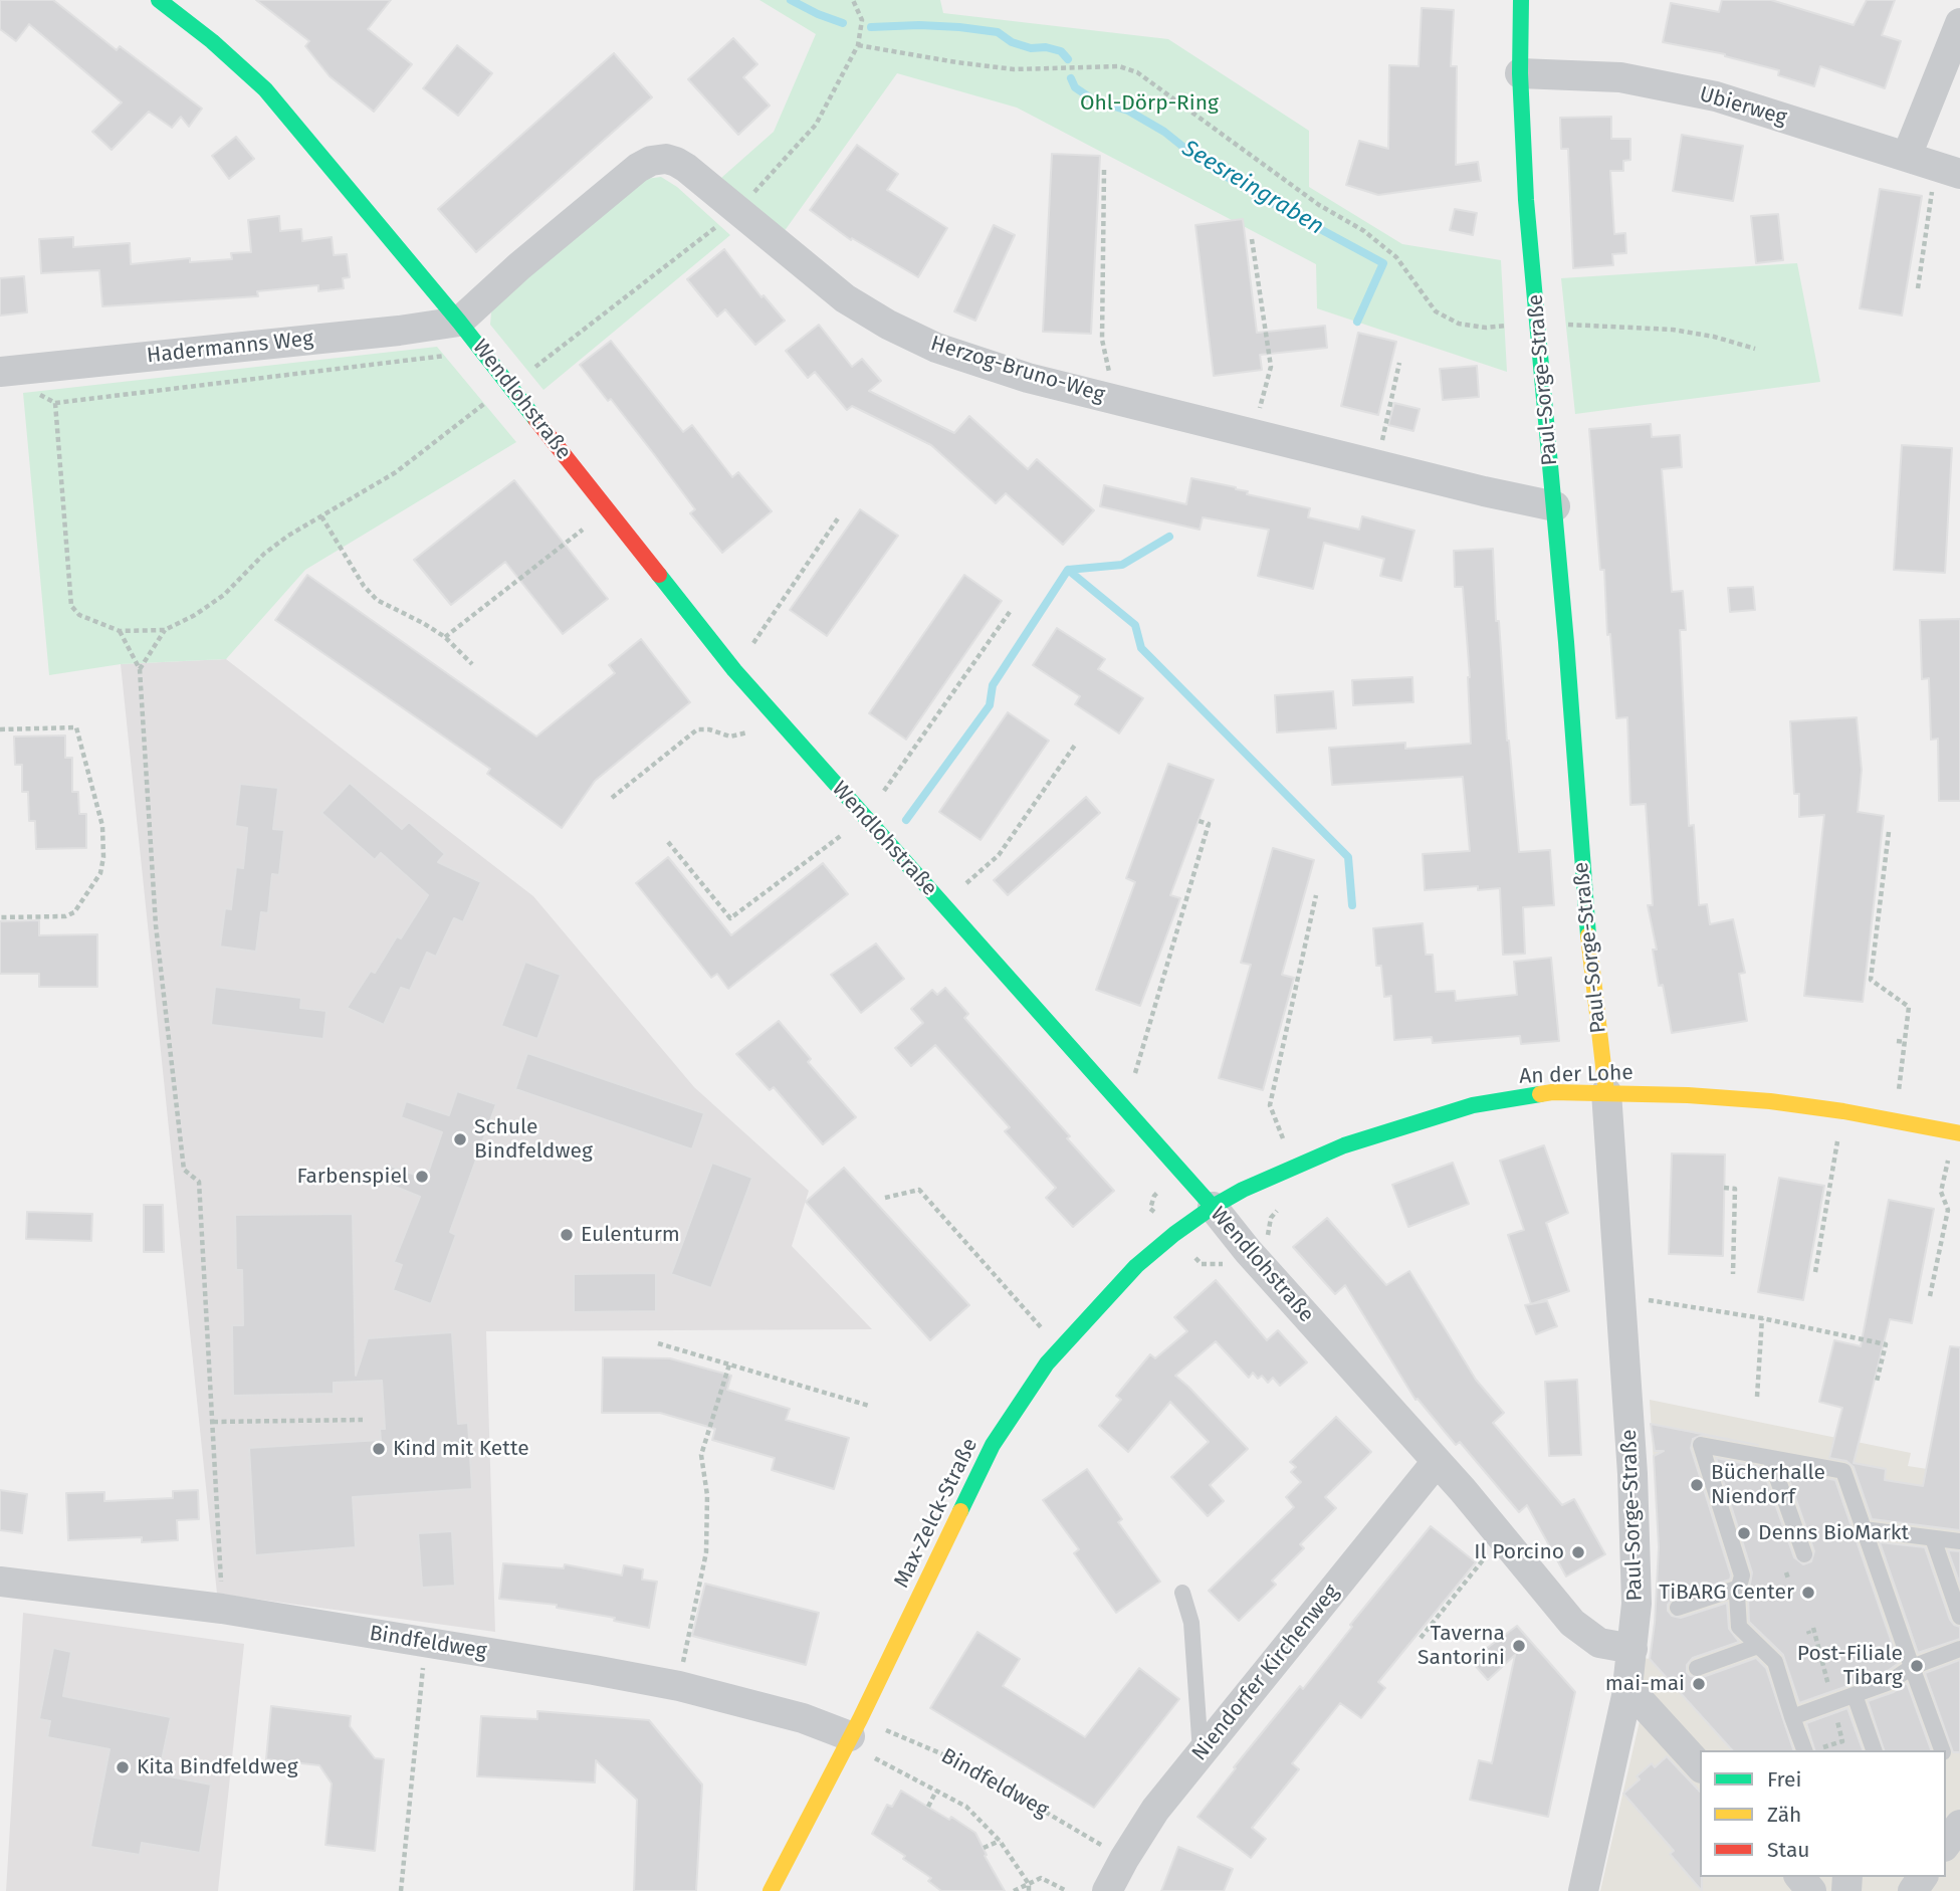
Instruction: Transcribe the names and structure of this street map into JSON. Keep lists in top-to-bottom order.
{
  "streets": {
    "street": [
      "Ubierweg",
      "Hadermanns Weg",
      "Herzog-Bruno-Weg",
      "Paul-Sorge-Straße",
      "Wendlohstraße",
      "An der Lohe",
      "Max-Zelck-Straße",
      "Bindfeldweg",
      "Niendorfer Kirchenweg"
    ]
  },
  "crossings": [
    ["Ubierweg", "Paul-Sorge-Straße"],
    ["Hadermanns Weg", "Herzog-Bruno-Weg"],
    ["Hadermanns Weg", "Wendlohstraße"],
    ["Herzog-Bruno-Weg", "Paul-Sorge-Straße"],
    ["Herzog-Bruno-Weg", "Wendlohstraße"],
    ["Paul-Sorge-Straße", "Wendlohstraße"],
    ["Paul-Sorge-Straße", "An der Lohe"],
    ["Wendlohstraße", "An der Lohe"],
    ["Wendlohstraße", "Max-Zelck-Straße"],
    ["Wendlohstraße", "Niendorfer Kirchenweg"],
    ["An der Lohe", "Max-Zelck-Straße"],
    ["Max-Zelck-Straße", "Bindfeldweg"],
    ["Bindfeldweg", "Niendorfer Kirchenweg"]
  ],
  "water": ["Seesreingraben"],
  "parks": ["Ohl-Dörp-Ring"],
  "places": [
    "Schule Bindfeldweg",
    "Farbenspiel",
    "Eulenturm",
    "Kind mit Kette",
    "Bücherhalle Niendorf",
    "Denns BioMarkt",
    "Il Porcino",
    "TiBARG Center",
    "Taverna Santorini",
    "Post-Filiale Tibarg",
    "mai-mai",
    "Kita Bindfeldweg"
  ],
  "legend": ["Frei", "Zäh", "Stau"]
}
